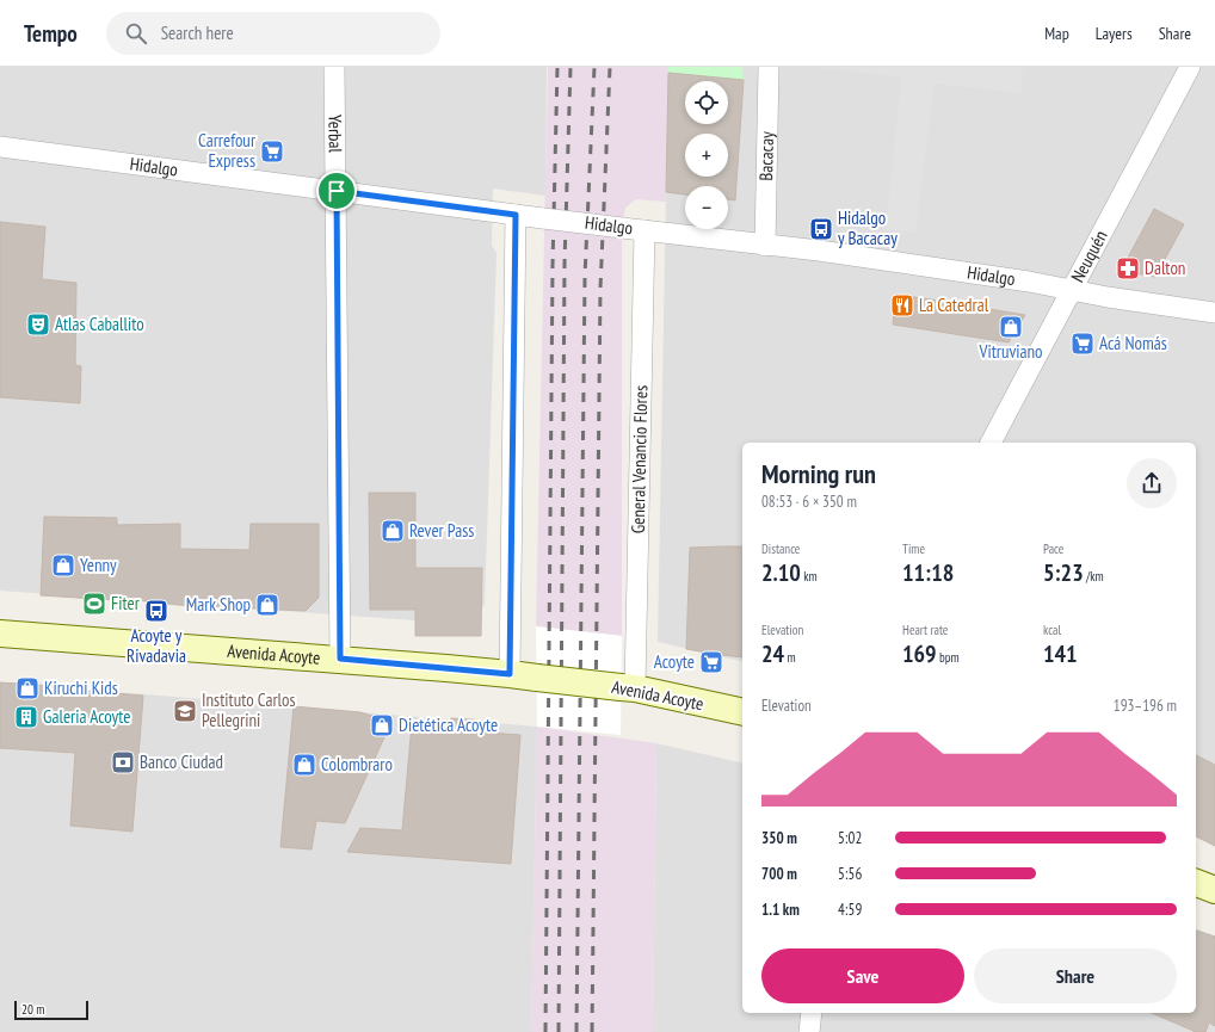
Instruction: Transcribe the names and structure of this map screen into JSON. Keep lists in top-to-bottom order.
{
  "streets": {
    "main road": ["Avenida Acoyte"],
    "street": [
      "Yerbal",
      "Bacacay",
      "Hidalgo",
      "Neuquén",
      "General Venancio Flores"
    ]
  },
  "crossings": [
    ["Yerbal", "Hidalgo"],
    ["Yerbal", "Avenida Acoyte"],
    ["Bacacay", "Hidalgo"],
    ["Hidalgo", "Neuquén"],
    ["Hidalgo", "General Venancio Flores"],
    ["General Venancio Flores", "Avenida Acoyte"]
  ],
  "places": {
    "supermarket": ["Carrefour Express", "Acá Nomás", "Acoyte"],
    "bus stop": ["Hidalgo y Bacacay", "Acoyte y Rivadavia"],
    "pharmacy": ["Dalton"],
    "restaurant": ["La Catedral"],
    "theatre": ["Atlas Caballito"],
    "shop": [
      "Vitruviano",
      "Rever Pass",
      "Yenny",
      "Mark Shop",
      "Kiruchi Kids",
      "Dietética Acoyte",
      "Colombraro"
    ],
    "sports": ["Fiter"],
    "school or university": ["Instituto Carlos Pellegrini"],
    "building": ["Galeria Acoyte"],
    "bank": ["Banco Ciudad"]
  },
  "scale_bar": "20 m",
  "page": {
    "header": "Tempo",
    "search": "Search here",
    "nav": ["Map", "Layers", "Share"],
    "map_buttons": ["+", "−"],
    "heading": ["Morning run", "08:53 · 6 × 350 m"],
    "stats": [
      ["Distance", "2.10 km"],
      ["Time", "11:18"],
      ["Pace", "5:23 /km"],
      ["Elevation", "24 m"],
      ["Heart rate", "169 bpm"],
      ["kcal", "141"]
    ],
    "chart": ["Elevation", "193–196 m"],
    "list": [
      {
        "name": "350 m",
        "note": "5:02"
      },
      {
        "name": "700 m",
        "note": "5:56"
      },
      {
        "name": "1.1 km",
        "note": "4:59"
      }
    ],
    "buttons": ["Save", "Share"],
    "scale": "20 m"
  }
}
